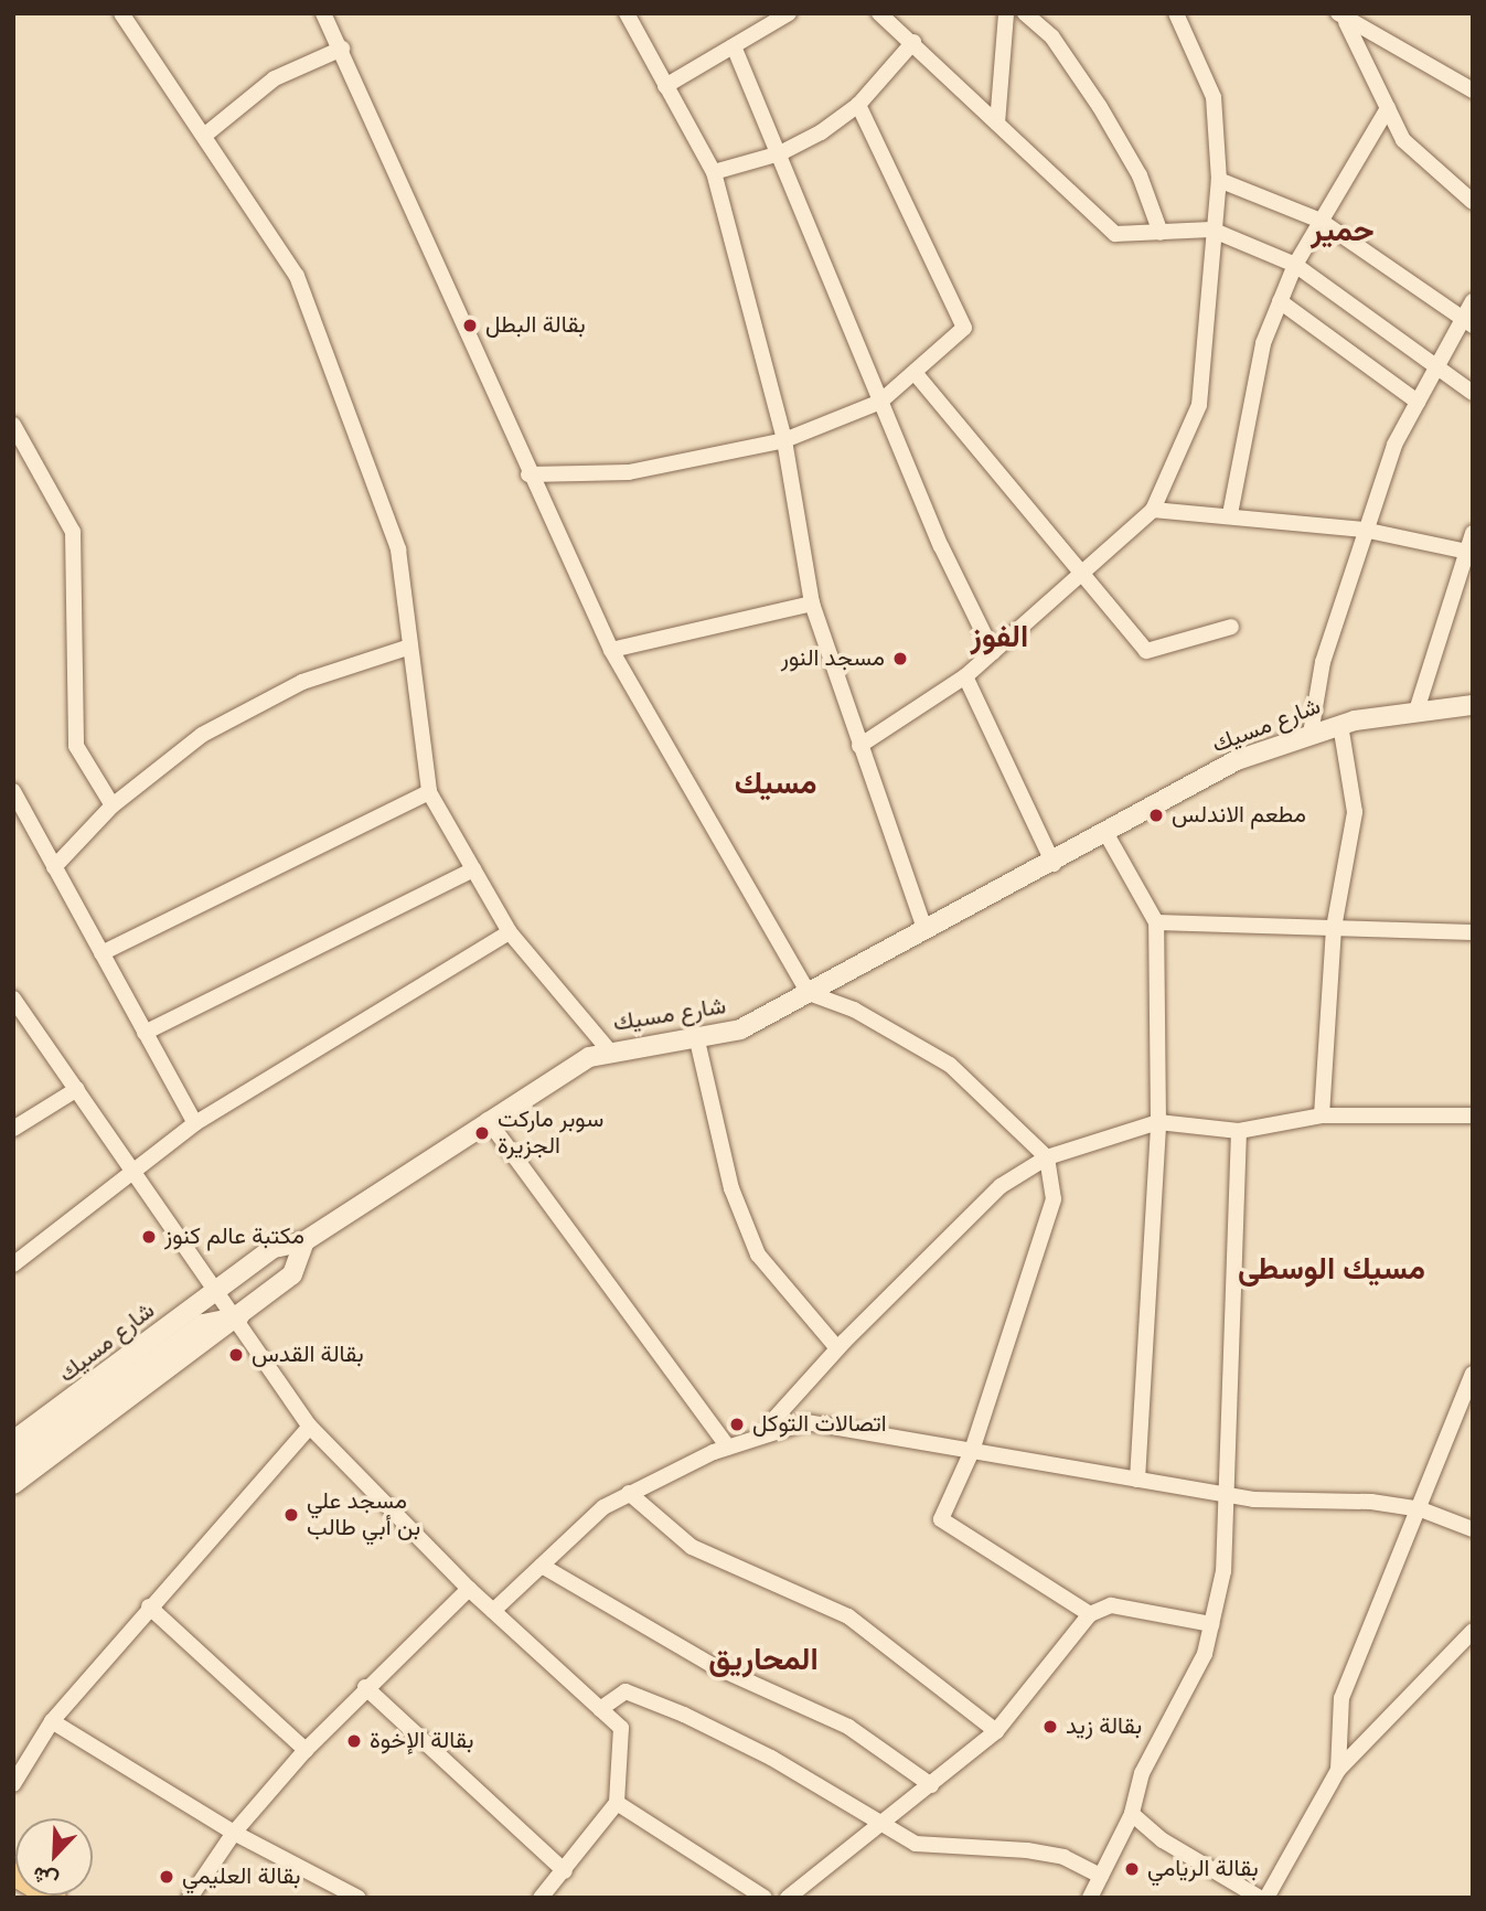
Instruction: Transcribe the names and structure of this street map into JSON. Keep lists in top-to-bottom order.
{
  "streets": {
    "street": ["شارع مسيك"]
  },
  "districts": [
    "حمير",
    "الفوز",
    "مسيك",
    "مسيك الوسطى",
    "المحاريق"
  ],
  "places": [
    "بقالة البطل",
    "مسجد النور",
    "مطعم الاندلس",
    "سوبر ماركت الجزيرة",
    "مكتبة عالم كنوز",
    "بقالة القدس",
    "اتصالات التوكل",
    "مسجد علي بن أبي طالب",
    "بقالة زيد",
    "بقالة الإخوة",
    "بقالة الريامي",
    "بقالة العليمي"
  ],
  "north": "bottom left"
}
